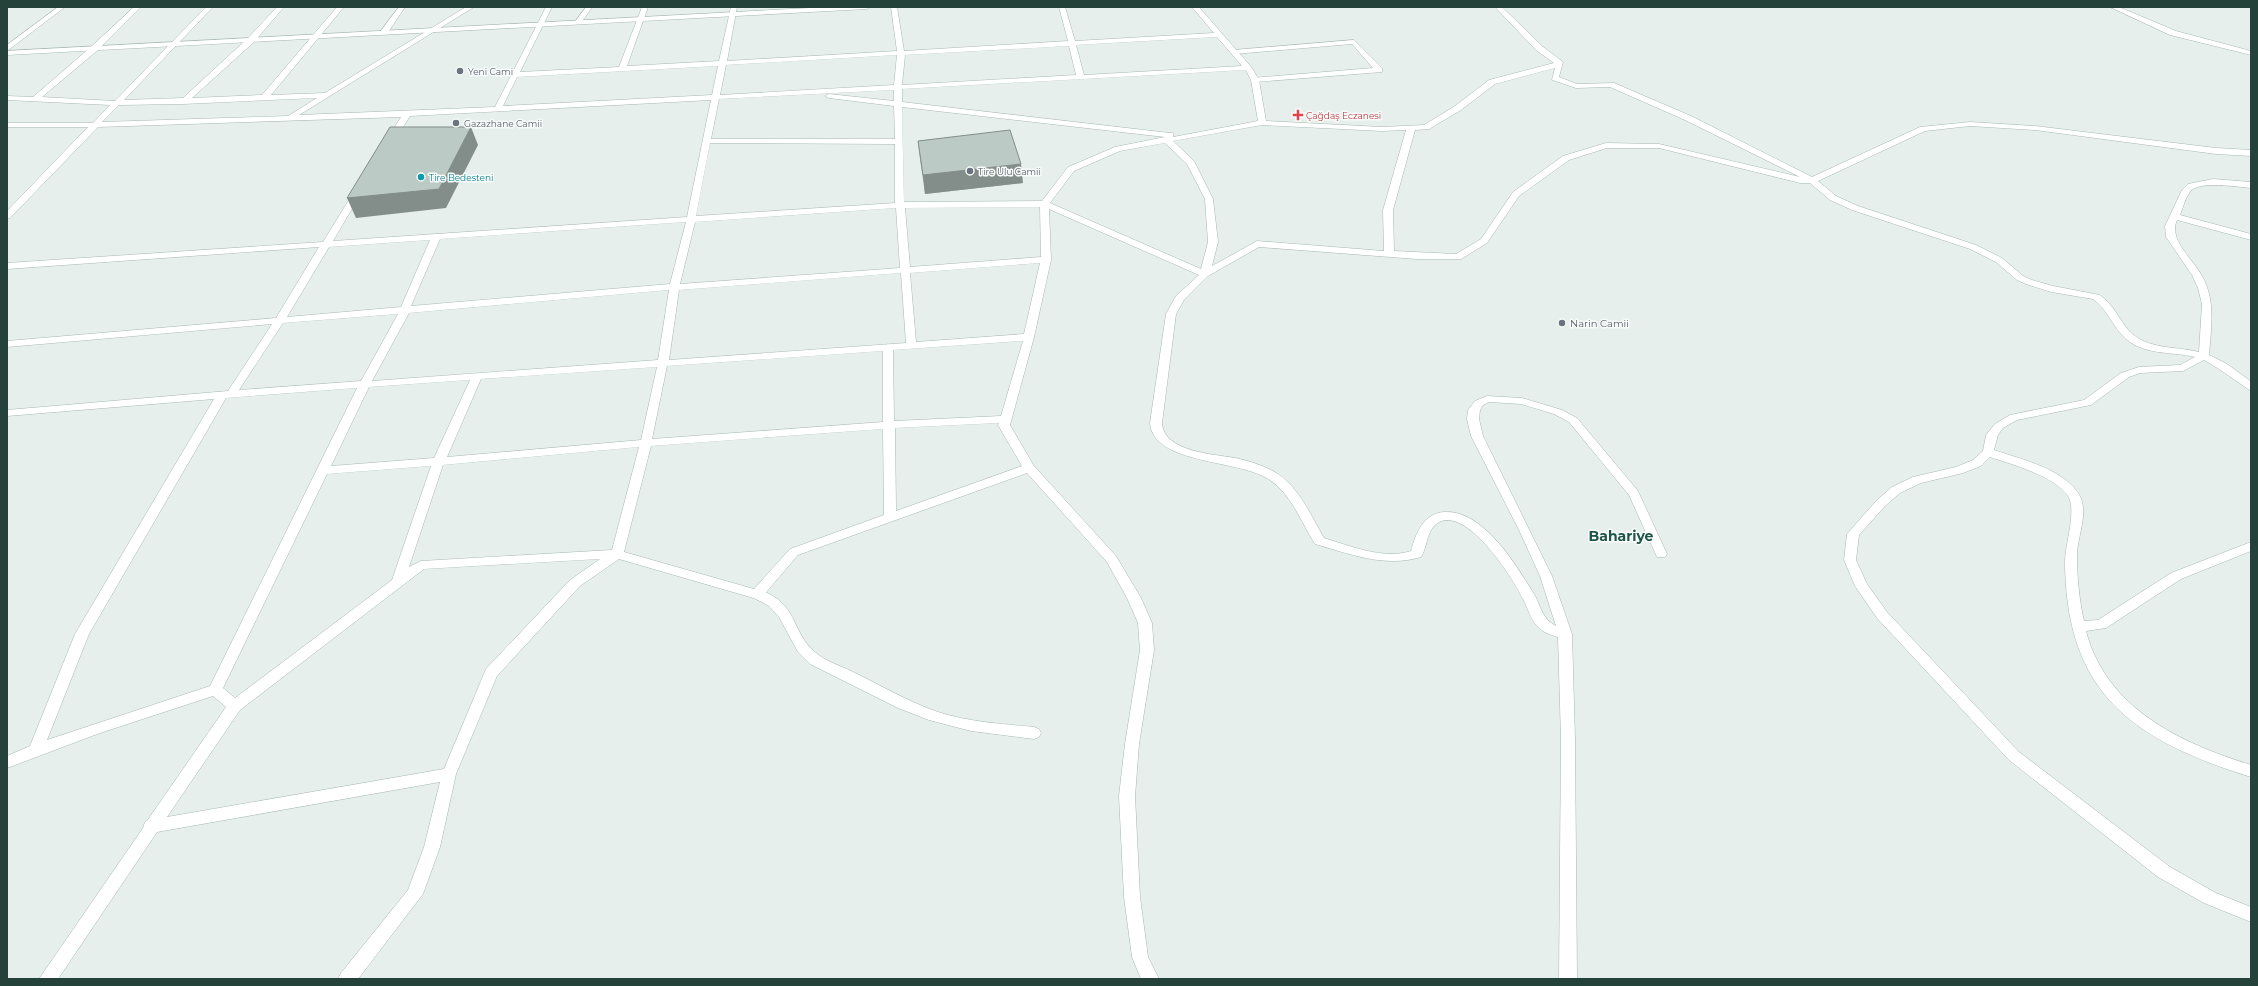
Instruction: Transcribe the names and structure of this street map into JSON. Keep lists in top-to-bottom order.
{
  "districts": ["Bahariye"],
  "places": {
    "other": [
      "Yeni Cami",
      "Gazazhane Camii",
      "Tire Ulu Camii",
      "Tire Bedesteni",
      "Narin Camii"
    ],
    "health": ["Çağdaş Eczanesi"]
  }
}
